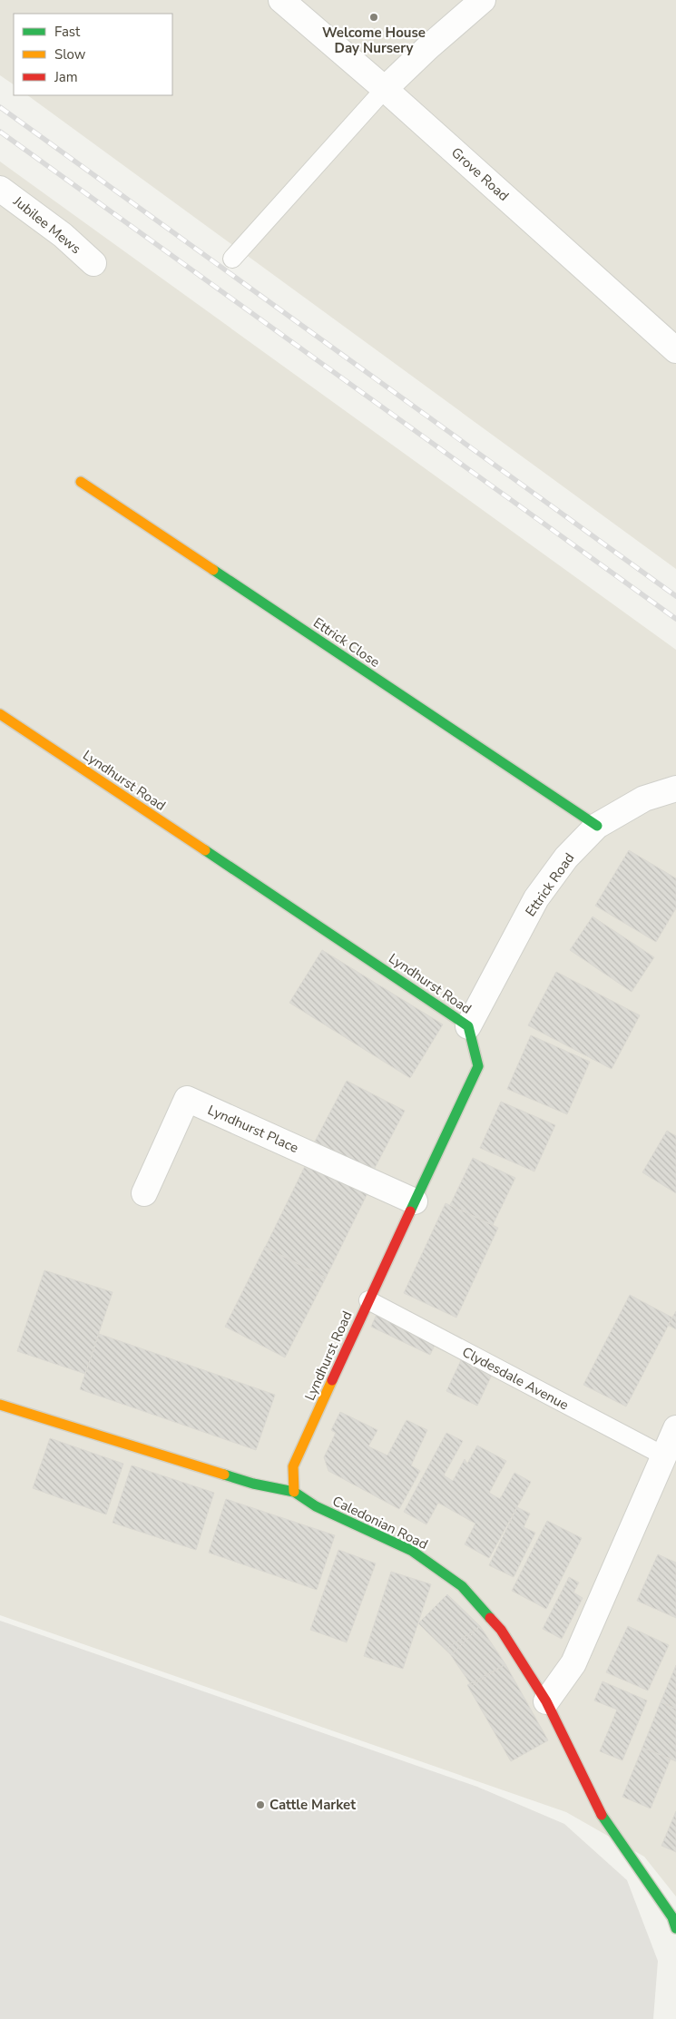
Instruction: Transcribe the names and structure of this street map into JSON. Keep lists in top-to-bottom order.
{
  "streets": {
    "street": [
      "Grove Road",
      "Jubilee Mews",
      "Ettrick Close",
      "Lyndhurst Road",
      "Ettrick Road",
      "Lyndhurst Place",
      "Caledonian Road"
    ],
    "lane": ["Clydesdale Avenue"]
  },
  "crossings": [
    ["Ettrick Close", "Ettrick Road"],
    ["Lyndhurst Road", "Ettrick Road"],
    ["Lyndhurst Road", "Lyndhurst Place"],
    ["Lyndhurst Road", "Clydesdale Avenue"],
    ["Lyndhurst Road", "Caledonian Road"]
  ],
  "places": ["Welcome House Day Nursery", "Cattle Market"],
  "legend": ["Fast", "Slow", "Jam"]
}
